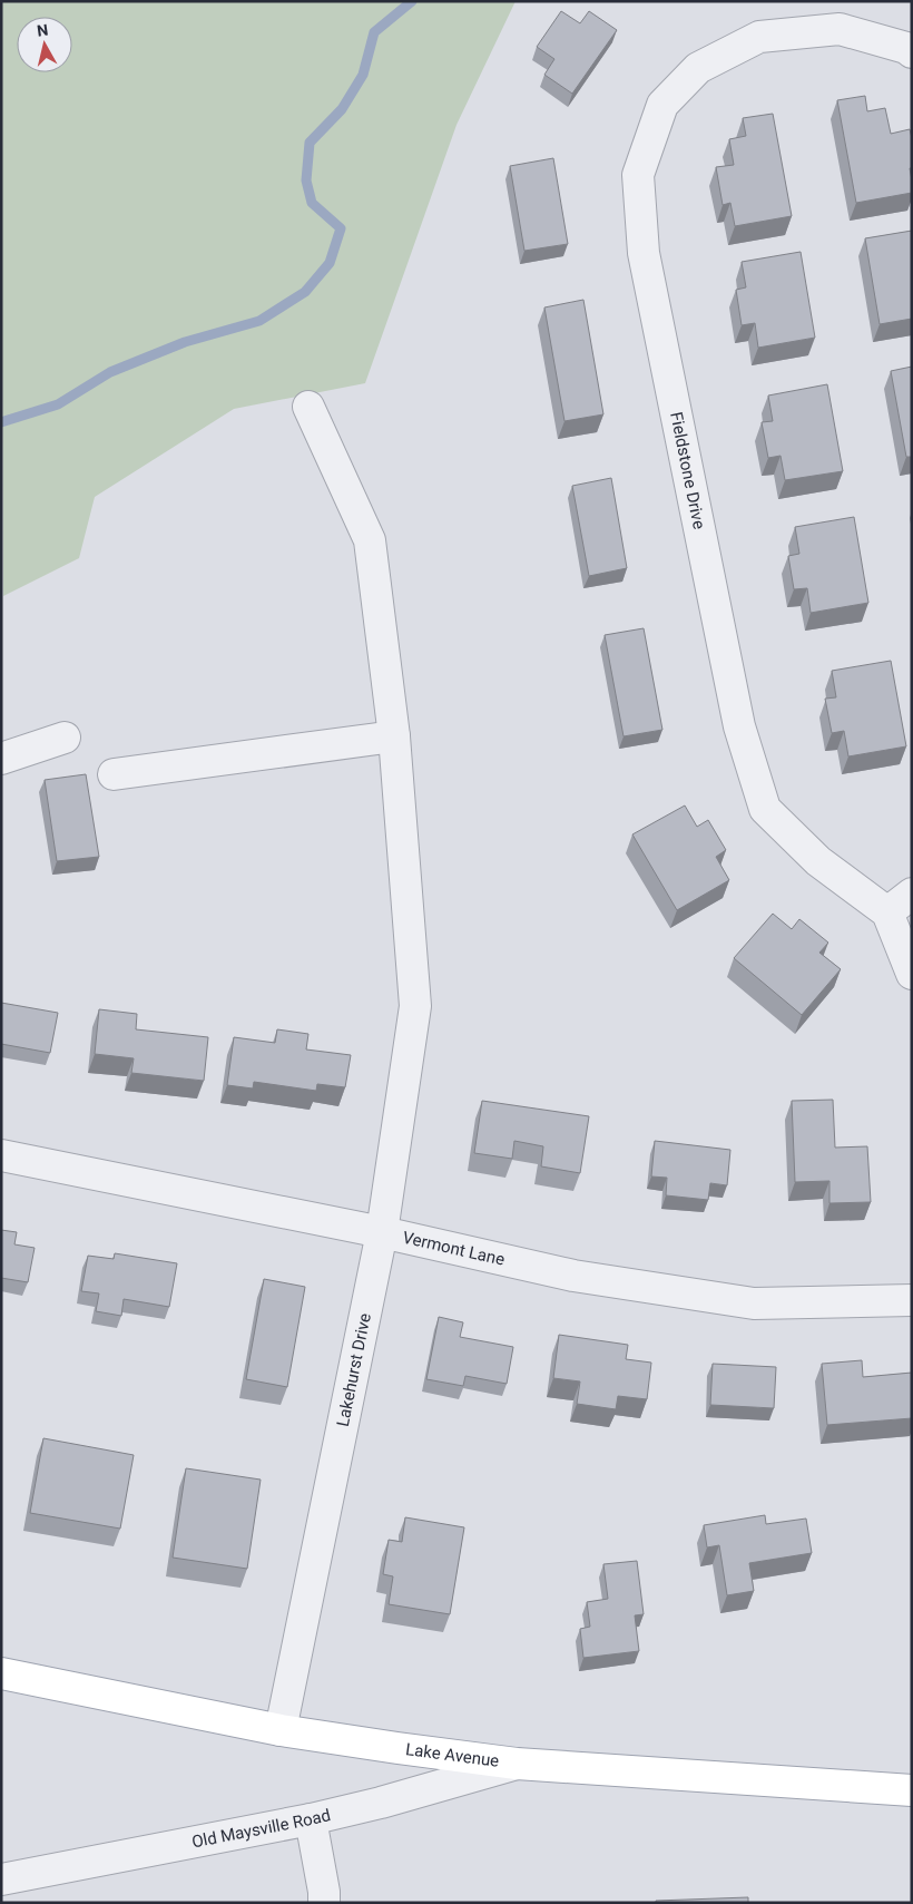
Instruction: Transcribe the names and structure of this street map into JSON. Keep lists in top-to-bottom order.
{
  "streets": {
    "main road": ["Lake Avenue"],
    "street": [
      "Fieldstone Drive",
      "Vermont Lane",
      "Lakehurst Drive",
      "Old Maysville Road"
    ]
  },
  "crossings": [
    ["Vermont Lane", "Lakehurst Drive"],
    ["Lakehurst Drive", "Lake Avenue"],
    ["Lake Avenue", "Old Maysville Road"]
  ],
  "north": "top"
}
